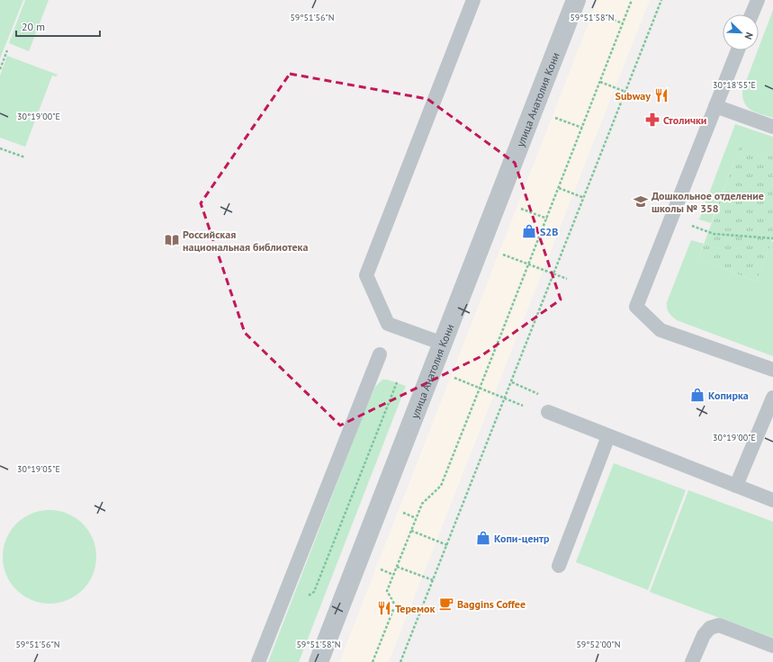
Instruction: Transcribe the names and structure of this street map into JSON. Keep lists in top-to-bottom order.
{
  "streets": {
    "street": ["улица Анатолия Кони"]
  },
  "places": {
    "restaurant": ["Subway", "Теремок"],
    "pharmacy": ["Столички"],
    "school or university": ["Дошкольное отделение школы № 358"],
    "shop": ["S2B", "Копирка", "Копи-центр"],
    "library": ["Российская национальная библиотека"],
    "cafe": ["Baggins Coffee"]
  },
  "scale_bar": "20 m",
  "north": "bottom right",
  "coordinates": [
    "59°51'56\"N",
    "59°51'58\"N",
    "30°18'55\"E",
    "30°19'00\"E",
    "30°19'05\"E",
    "59°52'00\"N"
  ]
}
